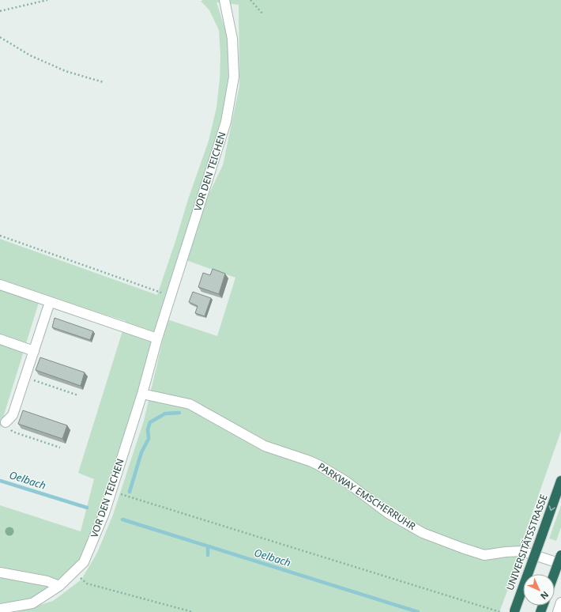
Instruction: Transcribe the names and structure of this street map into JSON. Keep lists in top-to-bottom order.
{
  "streets": {
    "highway": ["UNIVERSITÄTSSTRASSE"],
    "lane": ["VOR DEN TEICHEN", "PARKWAY EMSCHERRUHR"]
  },
  "crossings": [
    ["VOR DEN TEICHEN", "PARKWAY EMSCHERRUHR"]
  ],
  "one_way": ["UNIVERSITÄTSSTRASSE"],
  "water": ["Oelbach"],
  "north": "bottom right"
}
